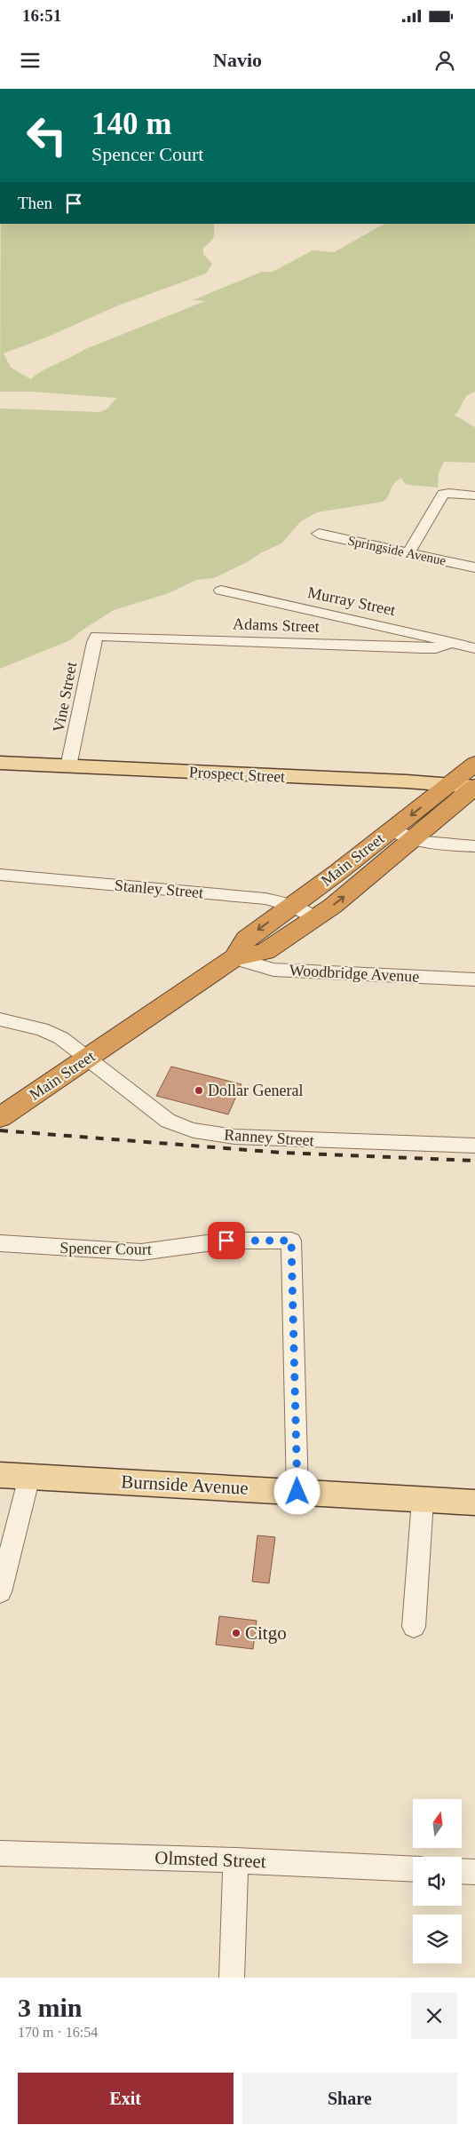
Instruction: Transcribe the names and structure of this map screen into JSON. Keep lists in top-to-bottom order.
{
  "streets": {
    "highway": ["Main Street"],
    "main road": ["Prospect Street", "Burnside Avenue"],
    "street": [
      "Springside Avenue",
      "Murray Street",
      "Adams Street",
      "Vine Street",
      "Stanley Street",
      "Woodbridge Avenue",
      "Ranney Street",
      "Spencer Court",
      "Olmsted Street"
    ]
  },
  "crossings": [
    ["Murray Street", "Adams Street"],
    ["Adams Street", "Vine Street"],
    ["Vine Street", "Prospect Street"],
    ["Prospect Street", "Main Street"],
    ["Main Street", "Stanley Street"],
    ["Main Street", "Woodbridge Avenue"],
    ["Main Street", "Ranney Street"],
    ["Spencer Court", "Burnside Avenue"]
  ],
  "places": ["Dollar General", "Citgo"],
  "north": "top",
  "page": {
    "status": "16:51",
    "header": "Navio",
    "turn": ["140 m", "Spencer Court"],
    "then": "Then",
    "heading": ["3 min", "170 m · 16:54"],
    "buttons": ["Exit", "Share"]
  }
}
